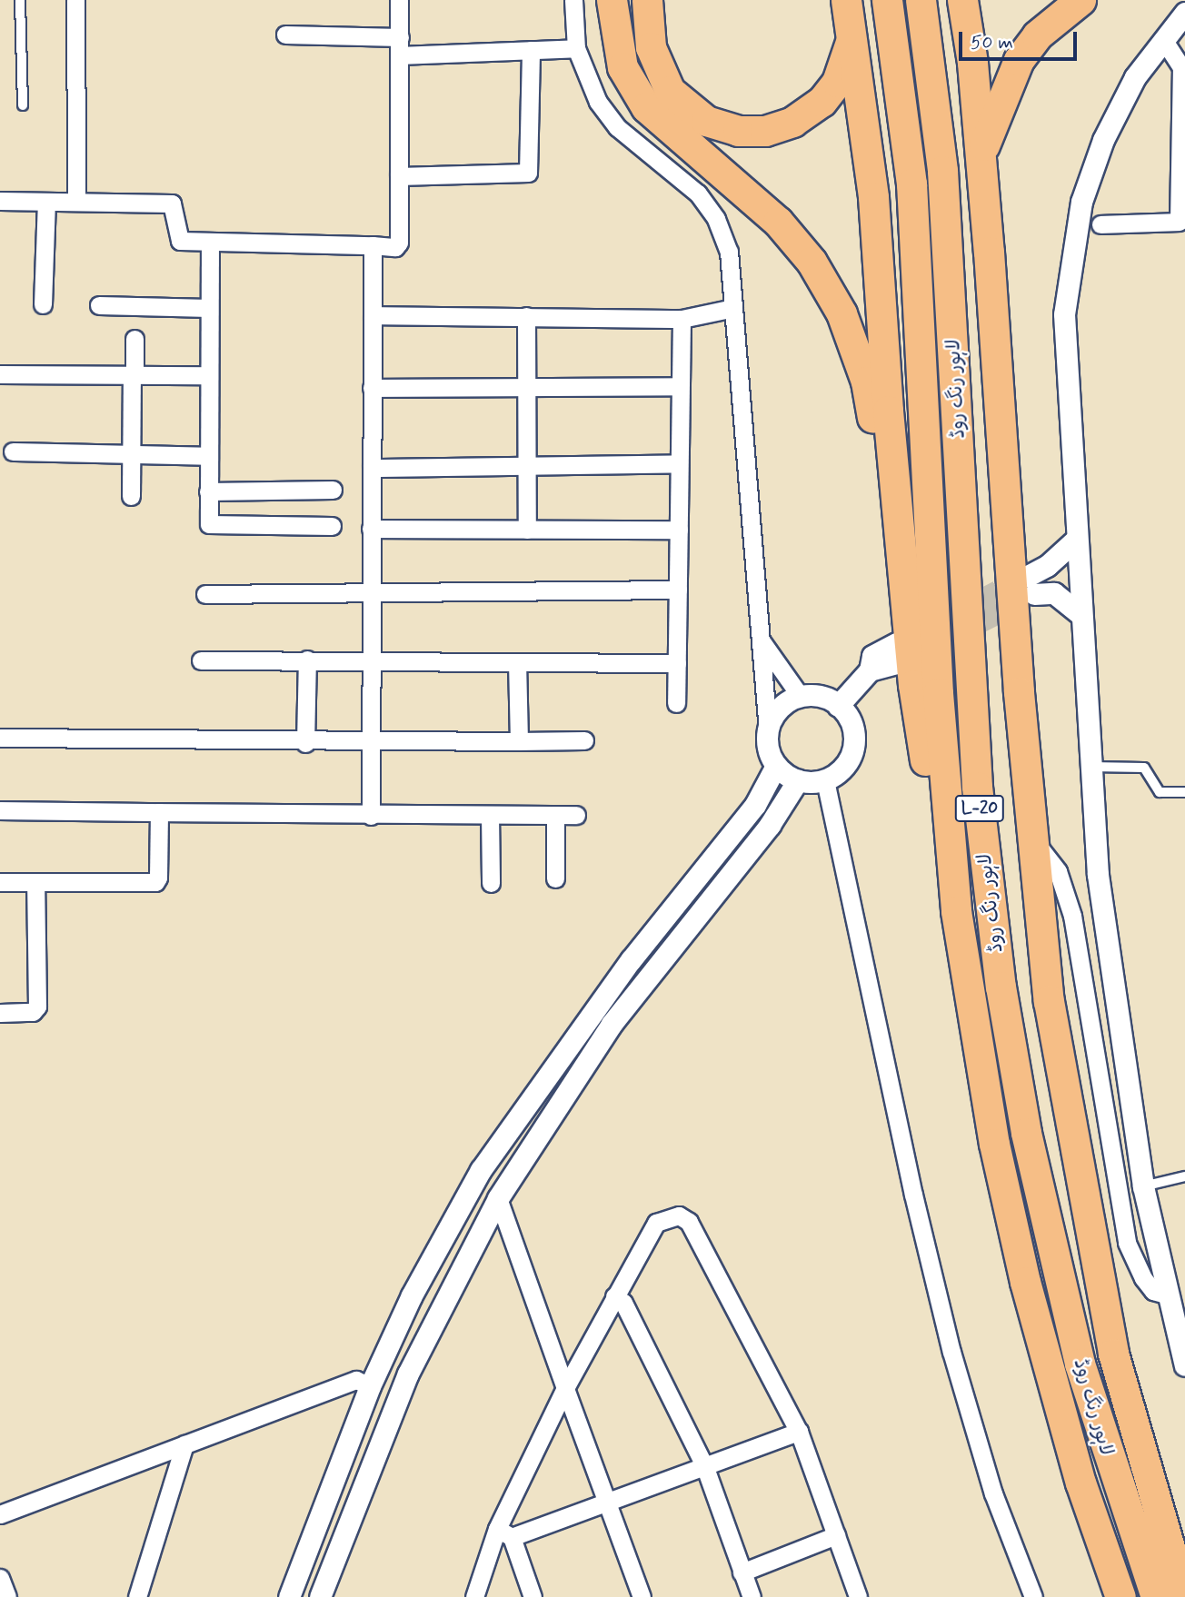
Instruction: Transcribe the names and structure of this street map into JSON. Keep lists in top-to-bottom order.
{
  "streets": {
    "highway": ["لاہور رنگ روڈ", "L-20"]
  },
  "scale_bar": "50 m"
}
